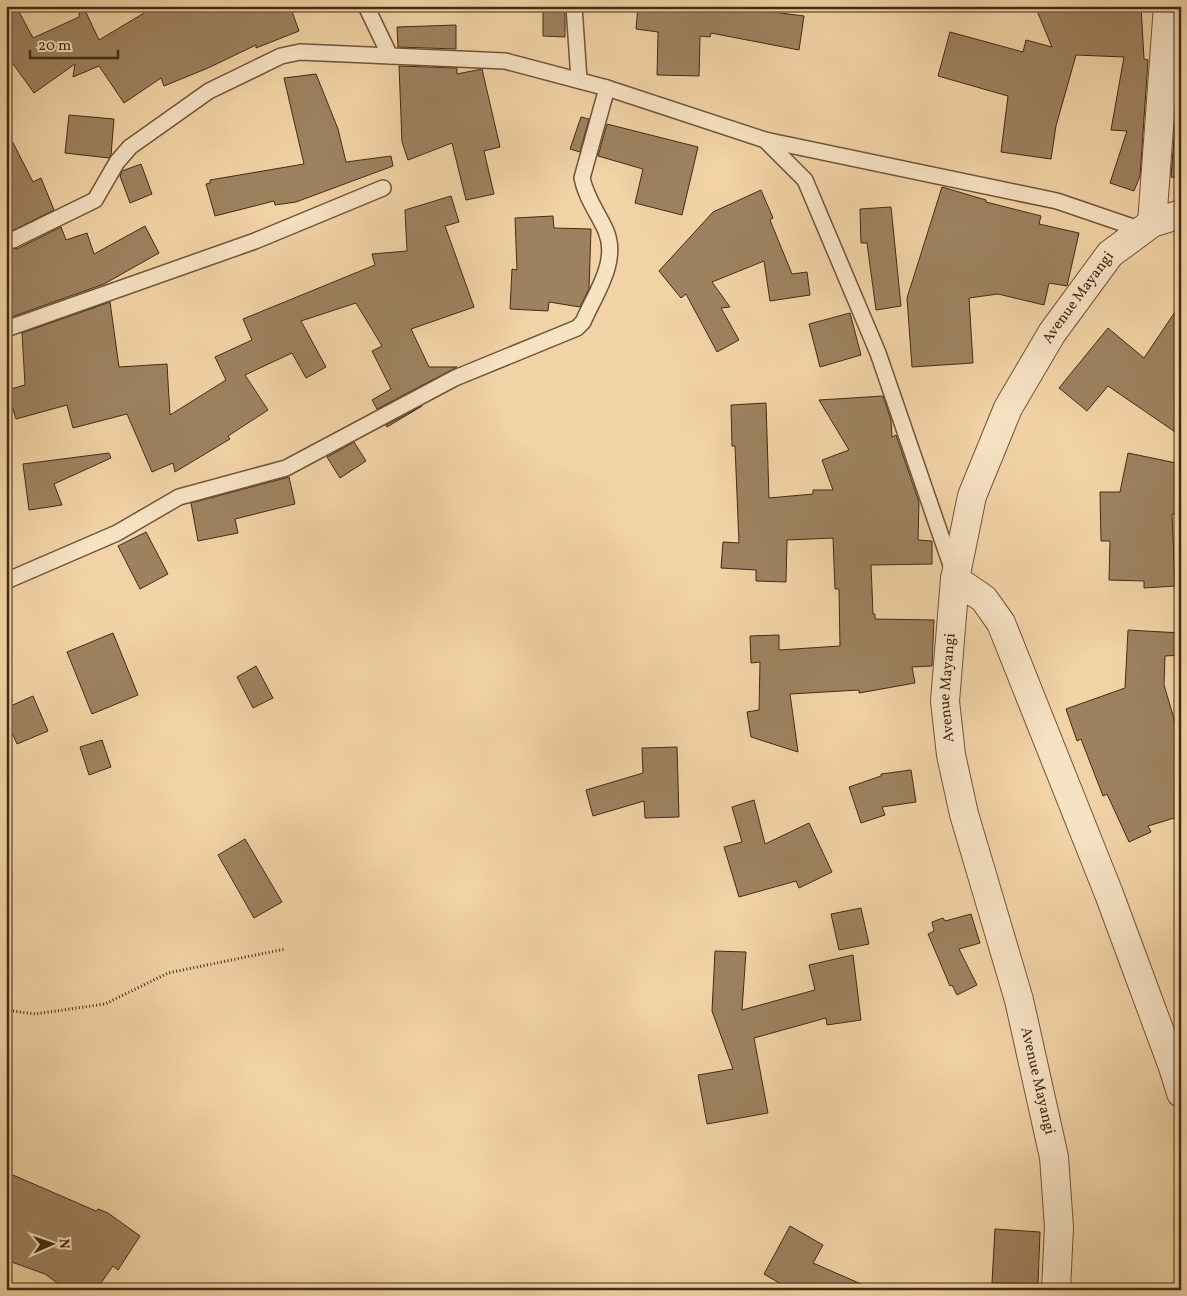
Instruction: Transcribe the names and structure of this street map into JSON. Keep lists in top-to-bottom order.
{
  "streets": {
    "street": ["Avenue Mayangi"]
  },
  "scale_bar": "20 m",
  "north": "right"
}
